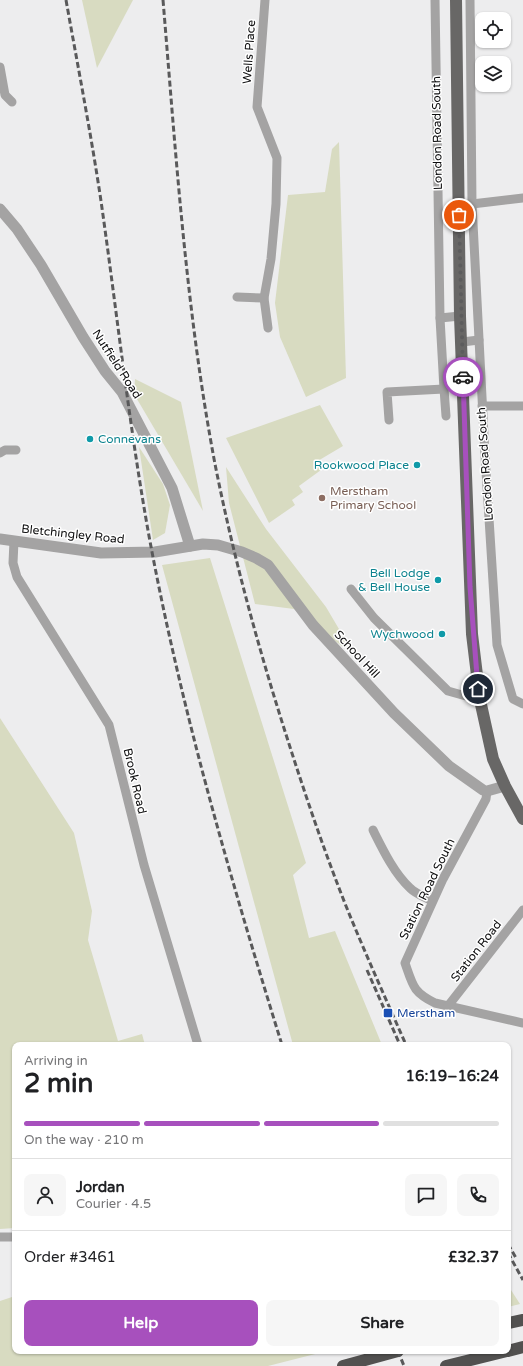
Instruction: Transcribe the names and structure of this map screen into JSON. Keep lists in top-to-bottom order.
{
  "streets": {
    "main road": ["London Road South"],
    "street": [
      "Wells Place",
      "Nutfield Road",
      "Bletchingley Road",
      "School Hill",
      "Brook Road",
      "Station Road South",
      "Station Road"
    ]
  },
  "crossings": [
    ["Nutfield Road", "Bletchingley Road"],
    ["Nutfield Road", "School Hill"],
    ["Bletchingley Road", "School Hill"],
    ["Bletchingley Road", "Brook Road"],
    ["School Hill", "Station Road South"],
    ["Station Road South", "Station Road"]
  ],
  "places": {
    "other": [
      "Connevans",
      "Rookwood Place",
      "Merstham Primary School",
      "Bell Lodge & Bell House",
      "Wychwood"
    ],
    "transit": ["Merstham"]
  },
  "page": {
    "heading": ["2 min", "Arriving in", "16:19–16:24"],
    "panel": [
      "Jordan",
      "Courier · 4.5",
      "Order #3461",
      "£32.37"
    ],
    "bar": "On the way · 210 m",
    "buttons": ["Help", "Share"]
  }
}
